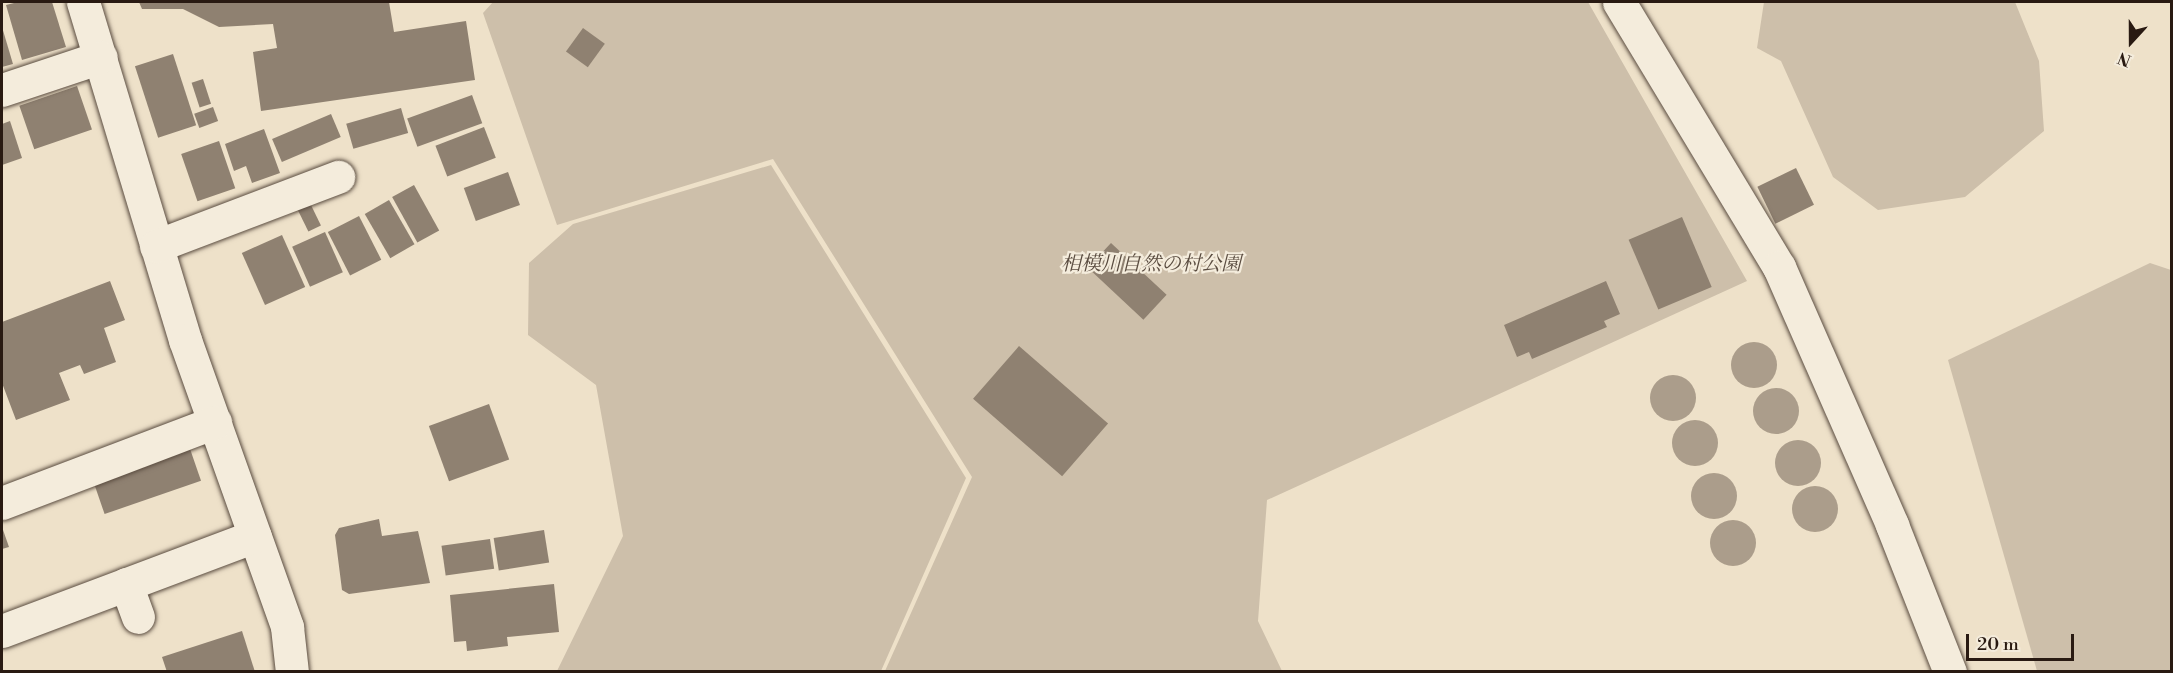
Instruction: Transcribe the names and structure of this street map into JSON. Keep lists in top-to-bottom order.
{
  "parks": ["相模川自然の村公園"],
  "scale_bar": "20 m",
  "north": "bottom"
}
